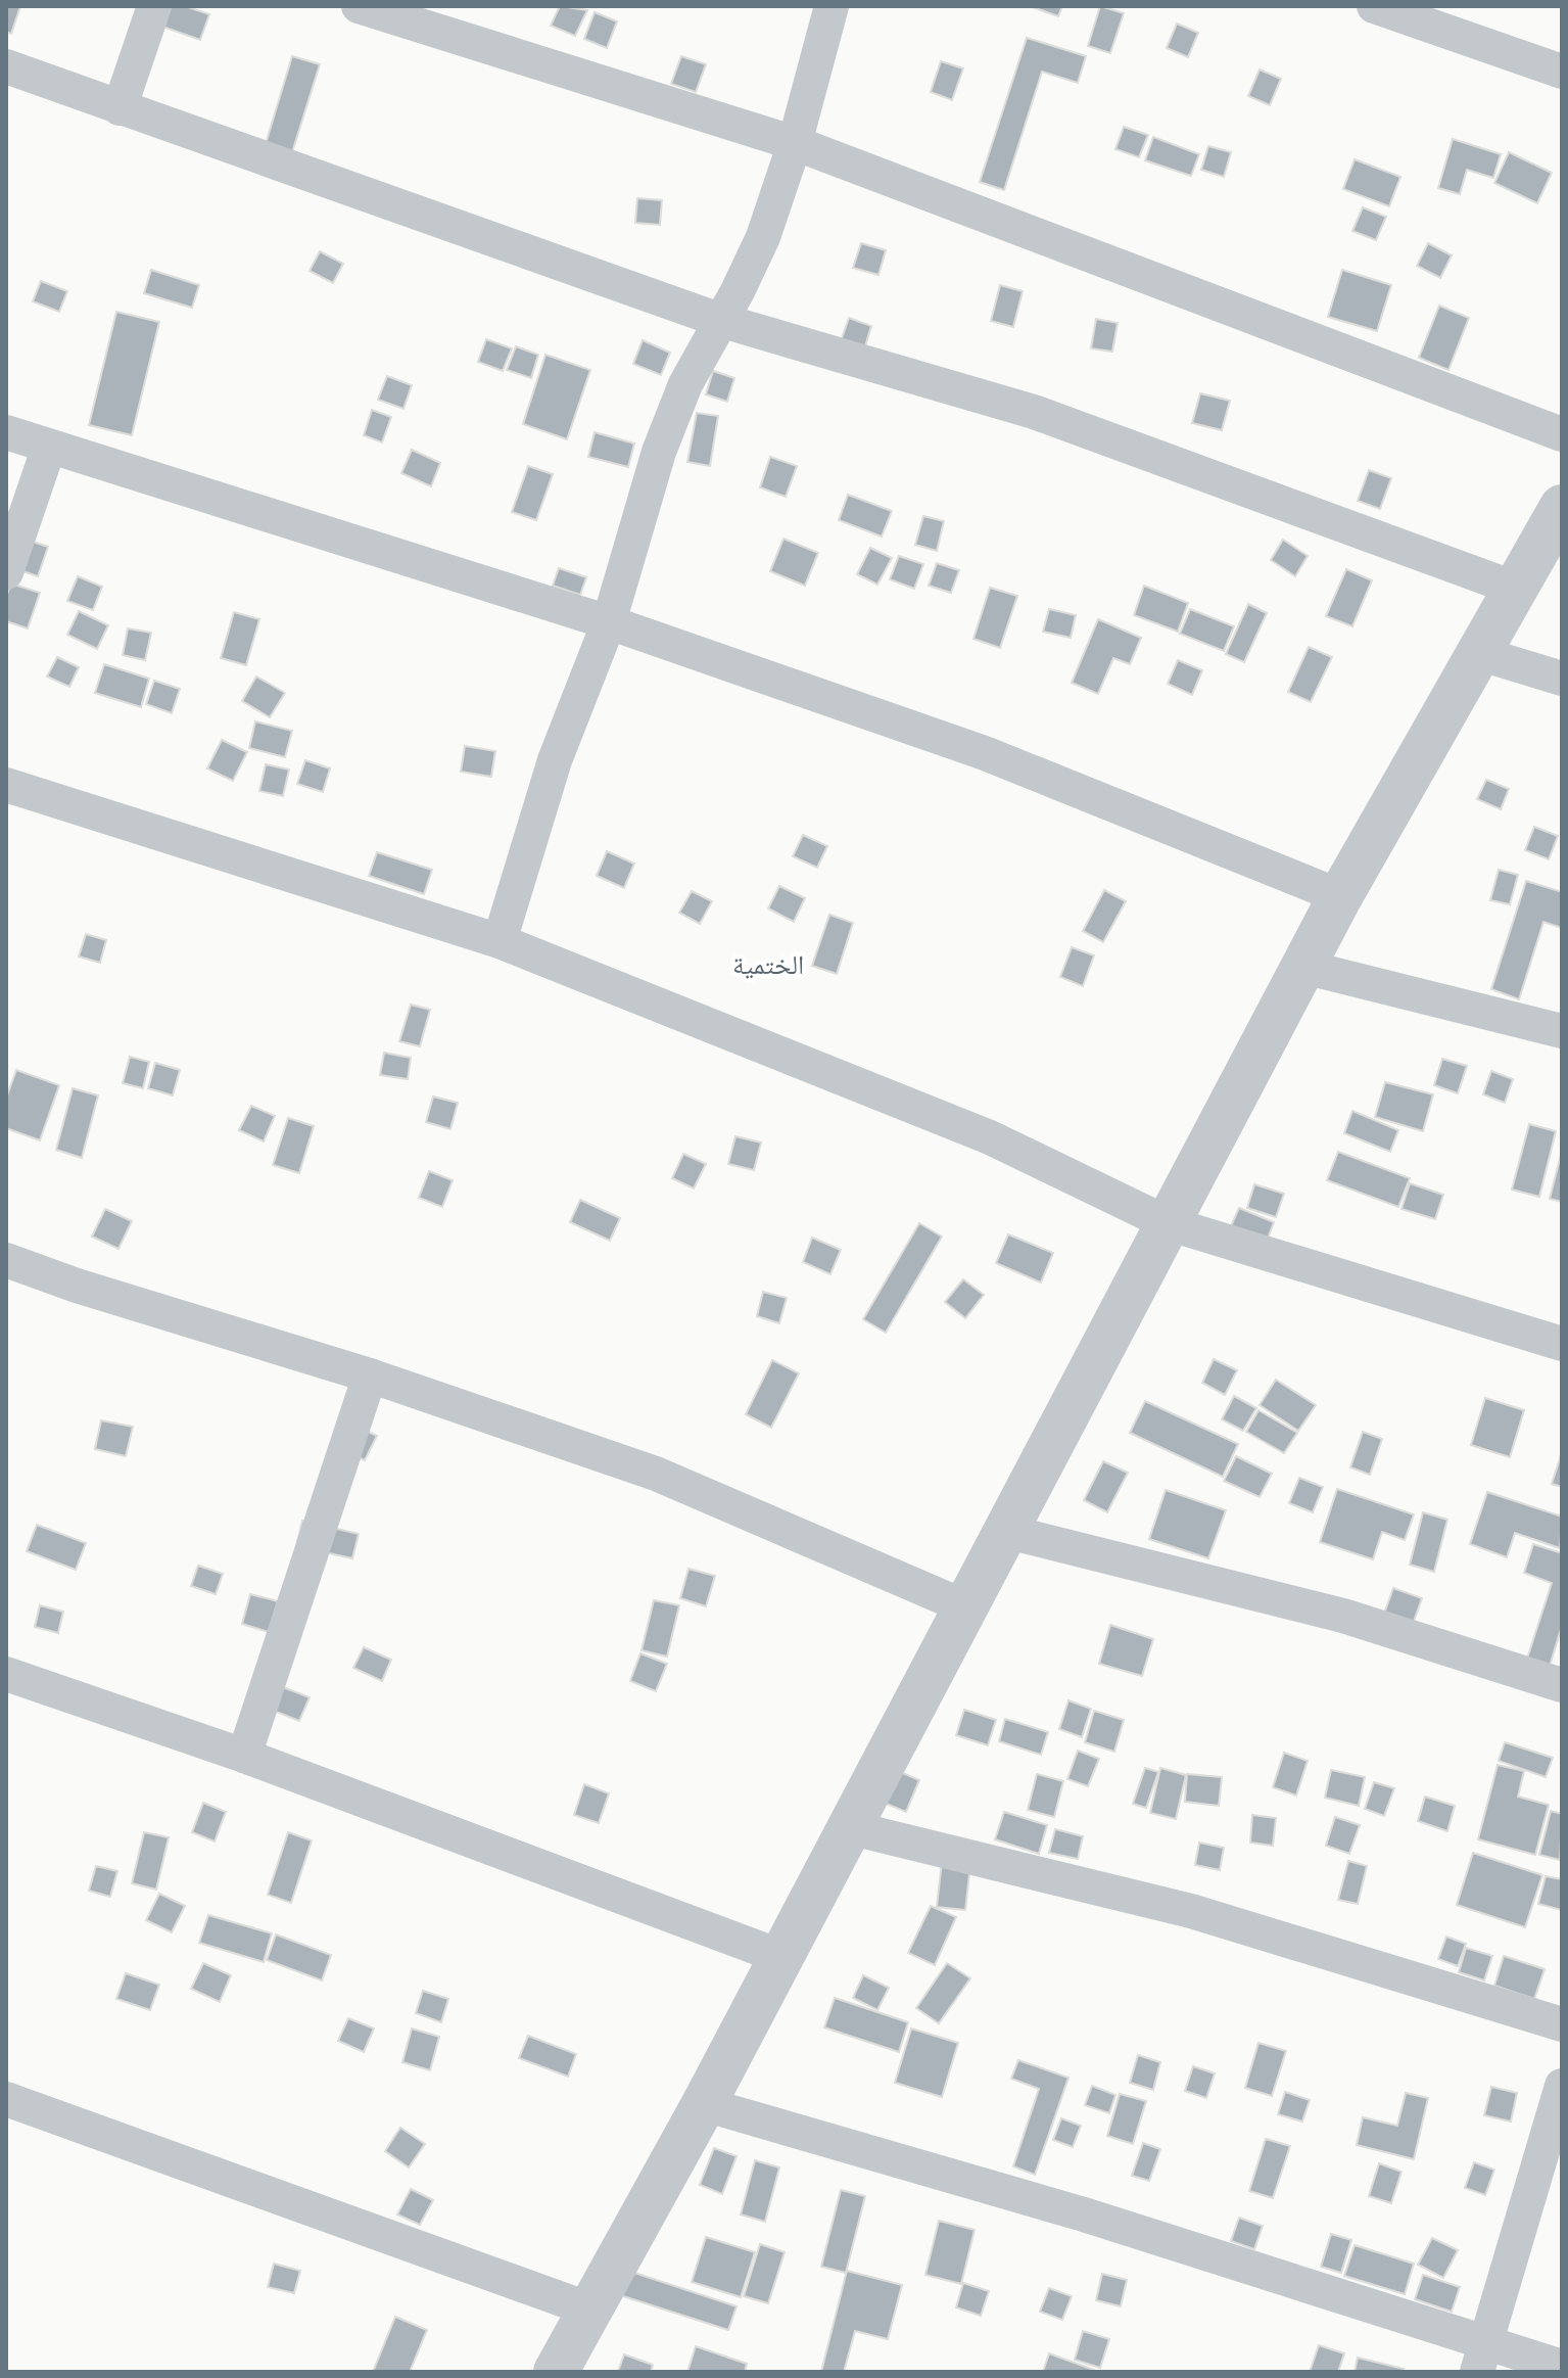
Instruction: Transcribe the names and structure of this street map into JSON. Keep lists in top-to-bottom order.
{
  "districts": ["الختمية"]
}
